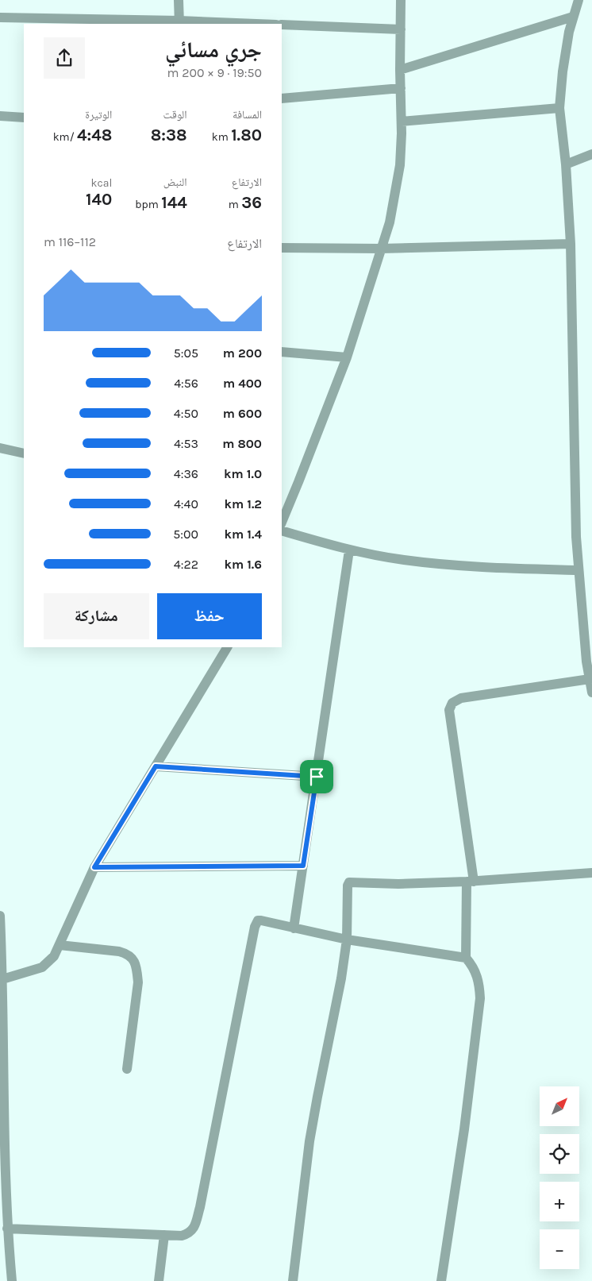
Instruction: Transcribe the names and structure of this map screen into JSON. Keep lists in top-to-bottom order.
{
  "north": "top right",
  "page": {
    "heading": ["جري مسائي", "19:50 · 9 × 200 m"],
    "stats": [
      ["المسافة", "1.80 km"],
      ["الوقت", "8:38"],
      ["الوتيرة", "4:48 /km"],
      ["الارتفاع", "36 m"],
      ["النبض", "144 bpm"],
      ["kcal", "140"]
    ],
    "chart": ["الارتفاع", "112–116 m"],
    "list": [
      {
        "name": "200 m",
        "note": "5:05"
      },
      {
        "name": "400 m",
        "note": "4:56"
      },
      {
        "name": "600 m",
        "note": "4:50"
      },
      {
        "name": "800 m",
        "note": "4:53"
      },
      {
        "name": "1.0 km",
        "note": "4:36"
      },
      {
        "name": "1.2 km",
        "note": "4:40"
      },
      {
        "name": "1.4 km",
        "note": "5:00"
      },
      {
        "name": "1.6 km",
        "note": "4:22"
      }
    ],
    "buttons": ["حفظ", "مشاركة"],
    "map_buttons": ["+", "−"]
  }
}
